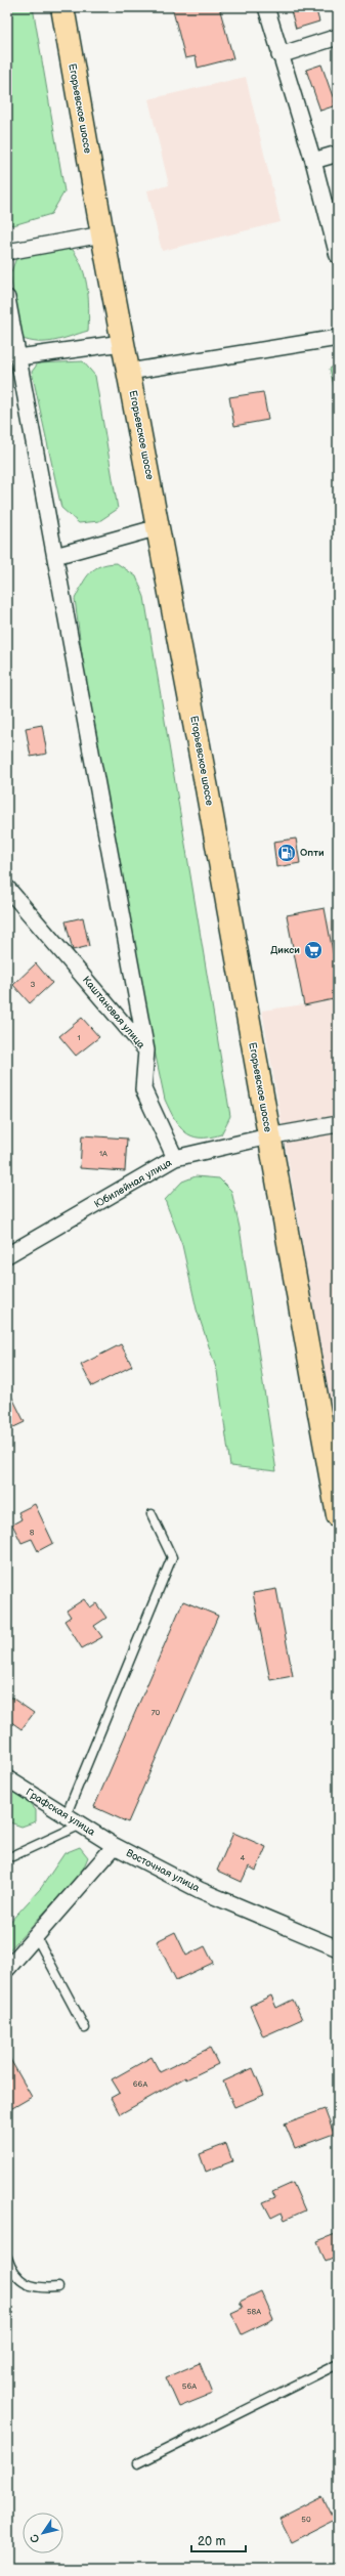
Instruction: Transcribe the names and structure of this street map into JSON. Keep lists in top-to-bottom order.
{
  "streets": {
    "main road": ["Егорьевское шоссе"],
    "street": [
      "Каштановая улица",
      "Юбилейная улица",
      "Графская улица",
      "Восточная улица"
    ]
  },
  "crossings": [
    ["Егорьевское шоссе", "Юбилейная улица"],
    ["Каштановая улица", "Юбилейная улица"],
    ["Графская улица", "Восточная улица"]
  ],
  "places": {
    "fuel station": ["Опти"],
    "supermarket": ["Дикси"]
  },
  "house_numbers": [
    "3",
    "1",
    "1А",
    "8",
    "70",
    "4",
    "66А",
    "58А",
    "56А",
    "50"
  ],
  "scale_bar": "20 m",
  "north": "bottom left"
}
